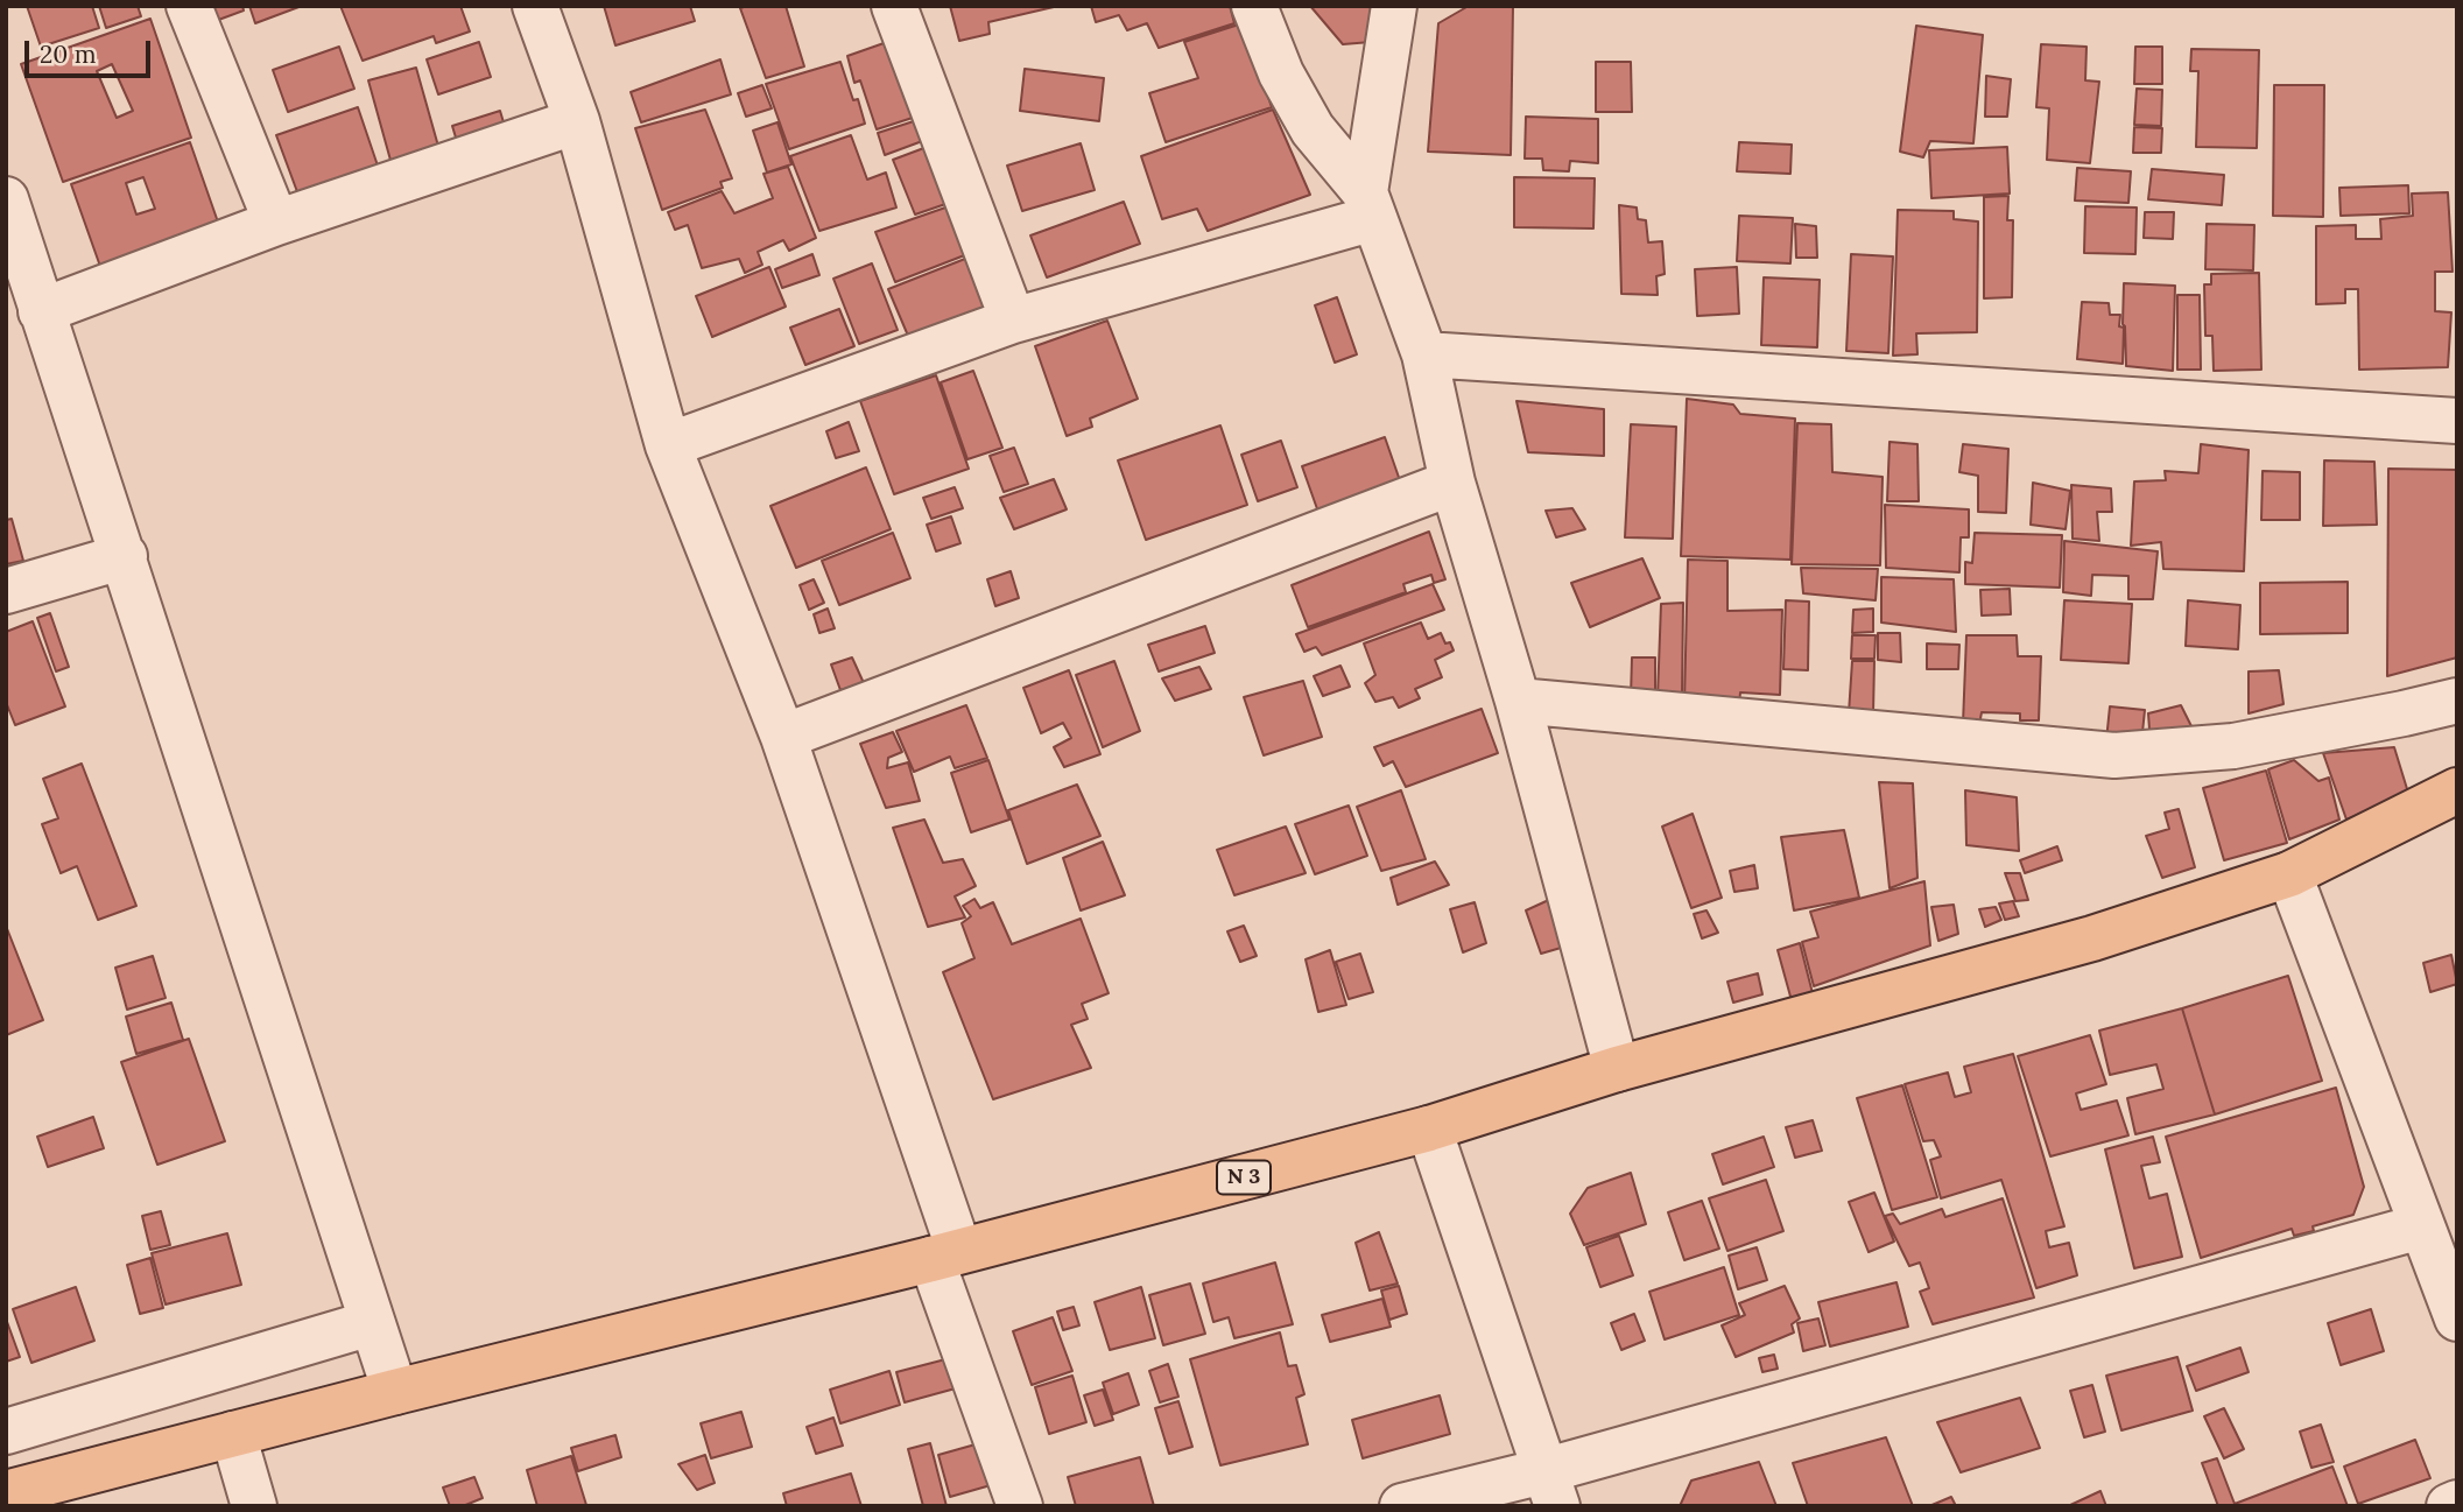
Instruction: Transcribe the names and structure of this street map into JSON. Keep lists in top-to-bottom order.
{
  "streets": {
    "main road": ["N 3"]
  },
  "scale_bar": "20 m"
}
